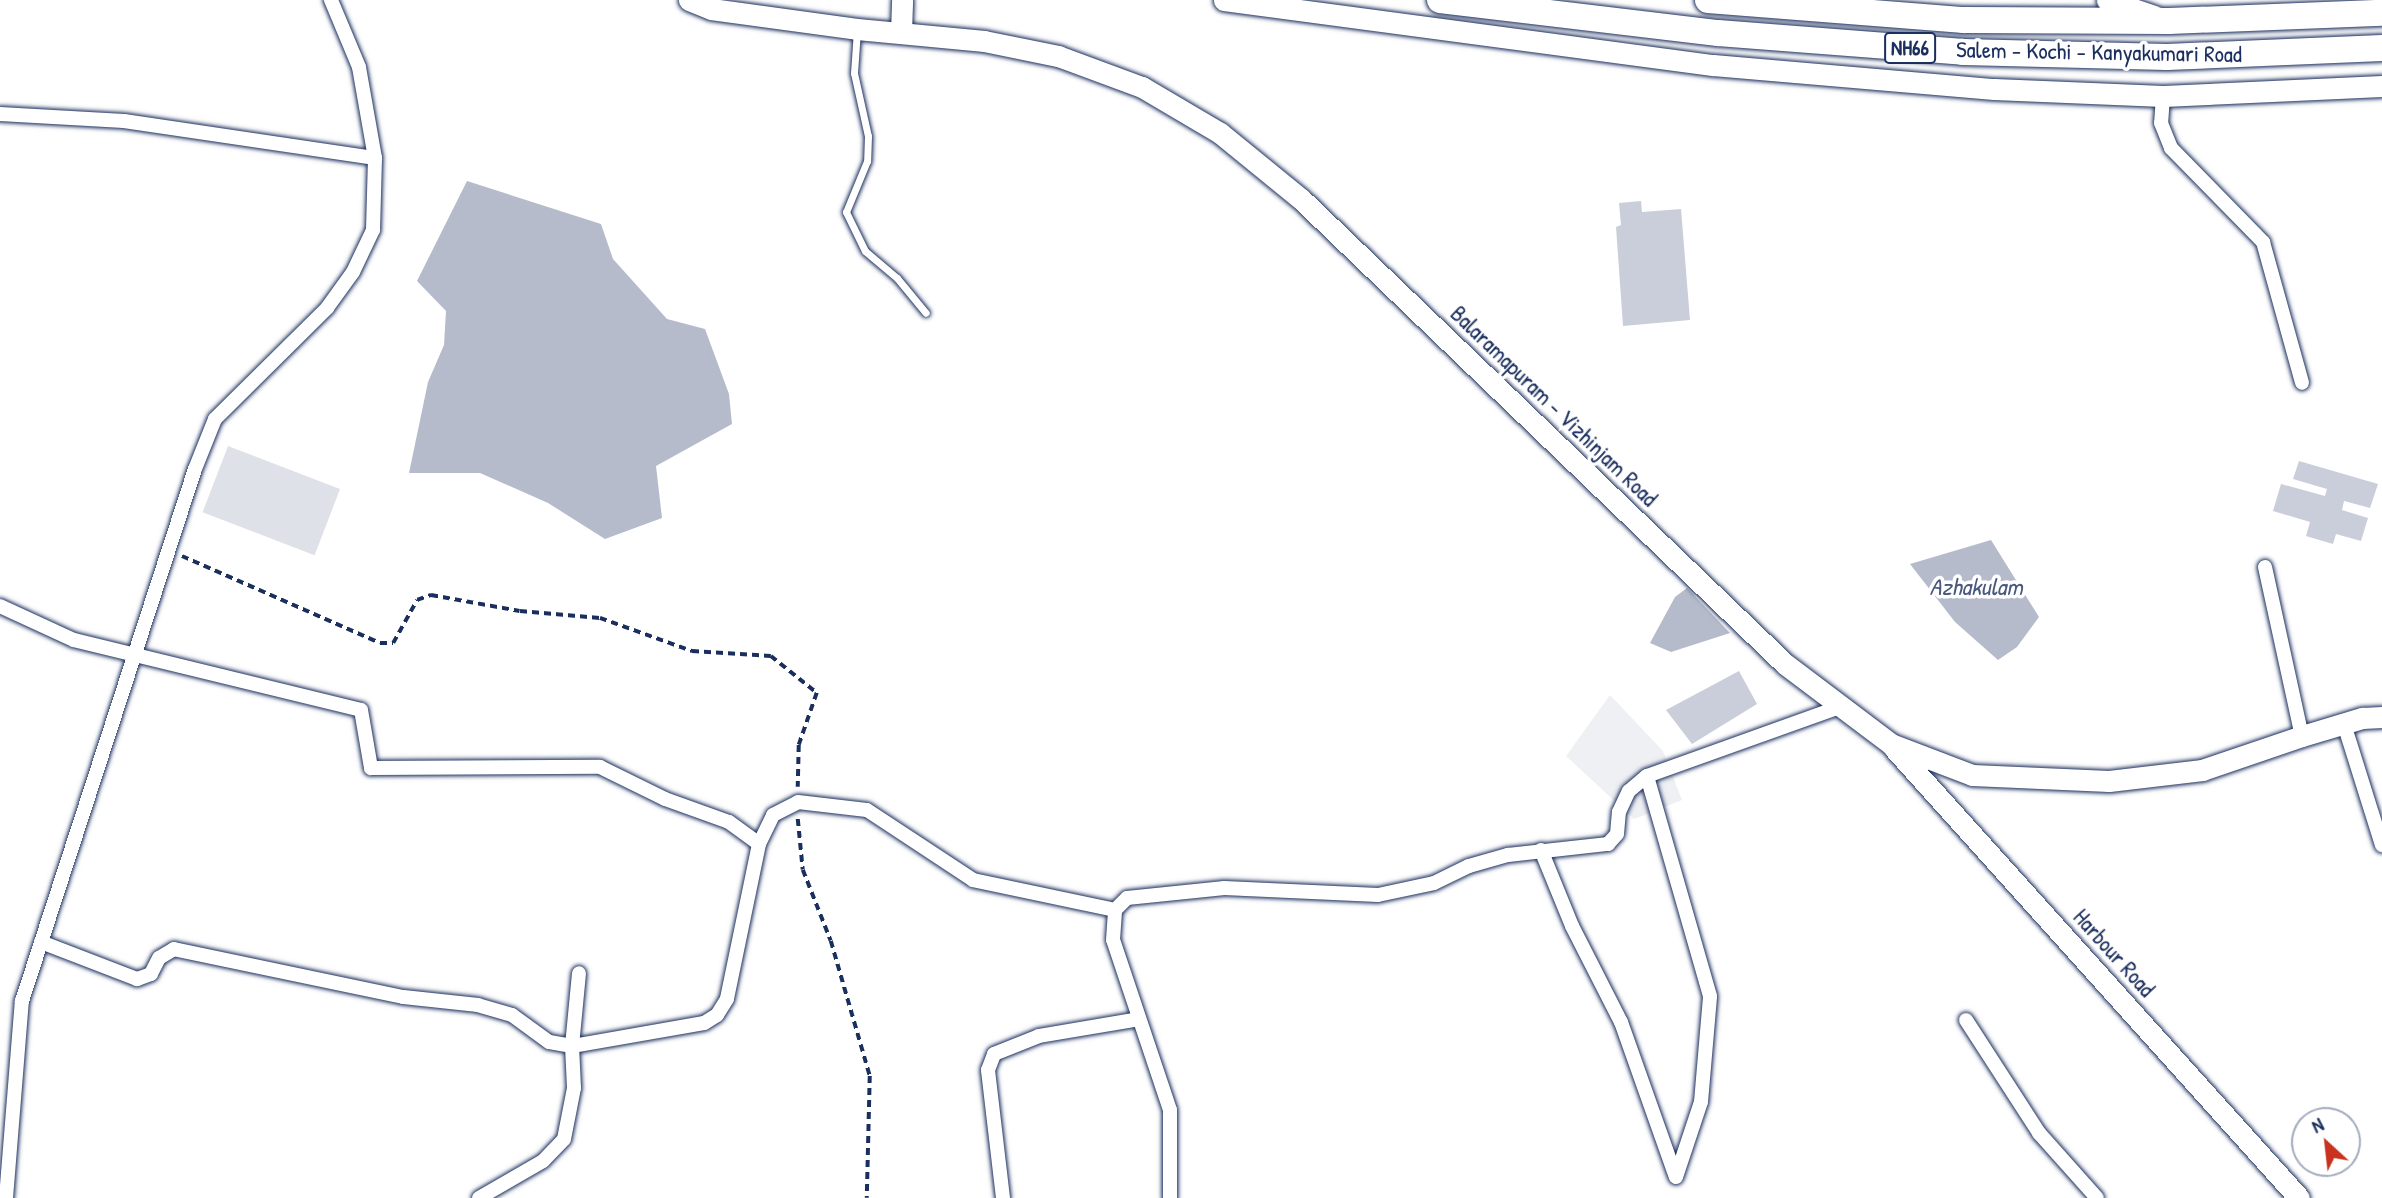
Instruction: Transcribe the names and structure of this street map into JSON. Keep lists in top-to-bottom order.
{
  "streets": {
    "highway": ["NH66", "Salem - Kochi - Kanyakumari Road"],
    "main road": ["Balaramapuram - Vizhinjam Road", "Harbour Road"]
  },
  "crossings": [
    ["Balaramapuram - Vizhinjam Road", "Harbour Road"]
  ],
  "water": ["Azhakulam"],
  "north": "top left"
}
